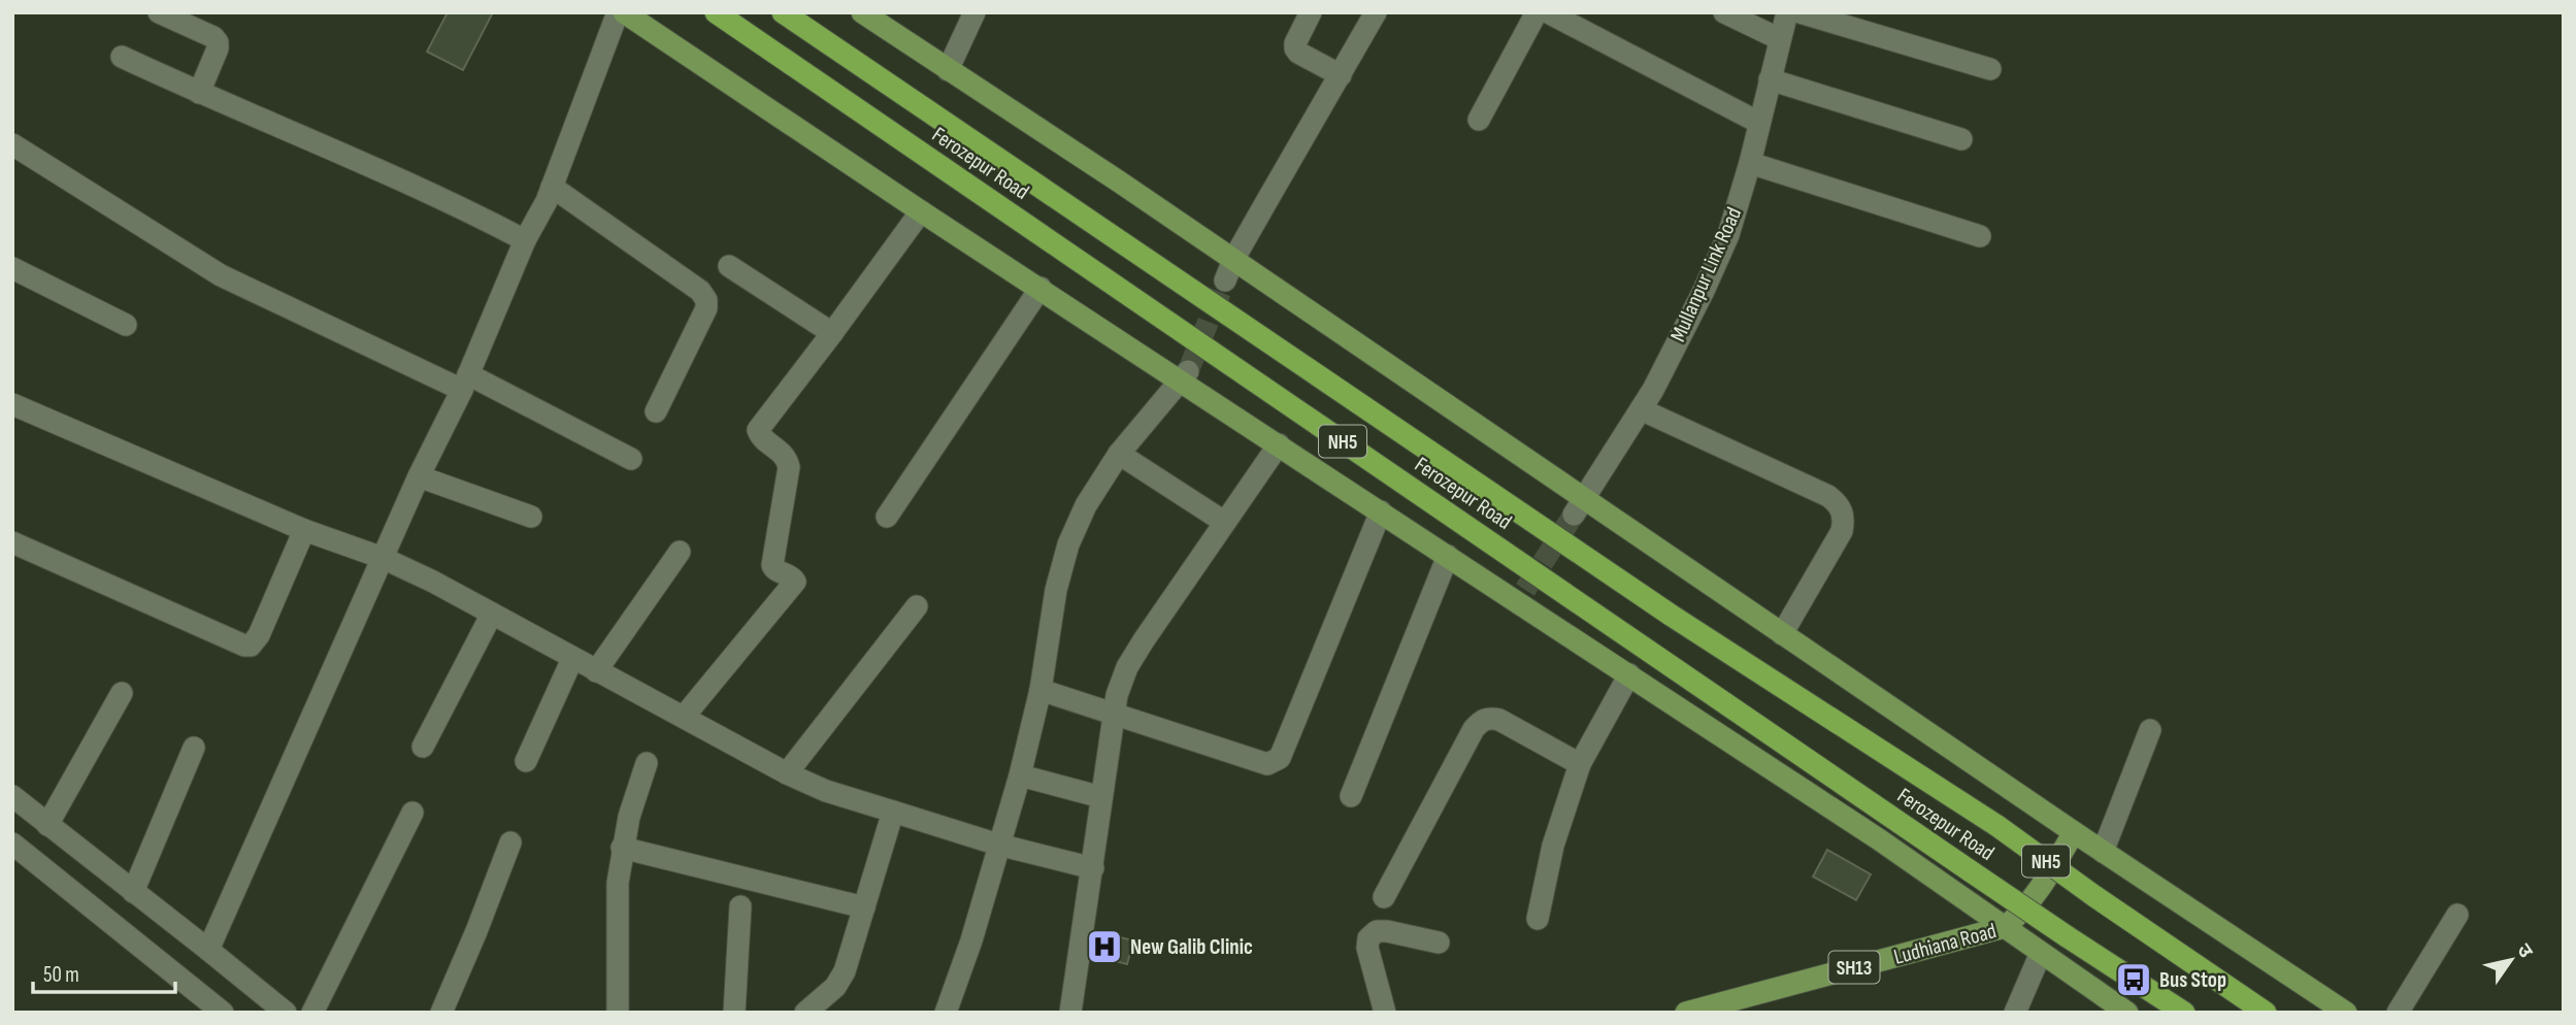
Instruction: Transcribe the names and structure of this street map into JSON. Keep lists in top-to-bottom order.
{
  "streets": {
    "highway": ["Ferozepur Road", "NH5"],
    "main road": ["Ludhiana Road", "SH13"],
    "street": ["Mullanpur Link Road"]
  },
  "places": {
    "hospital": ["New Galib Clinic"],
    "bus stop": ["Bus Stop"]
  },
  "scale_bar": "50 m",
  "north": "top right"
}
